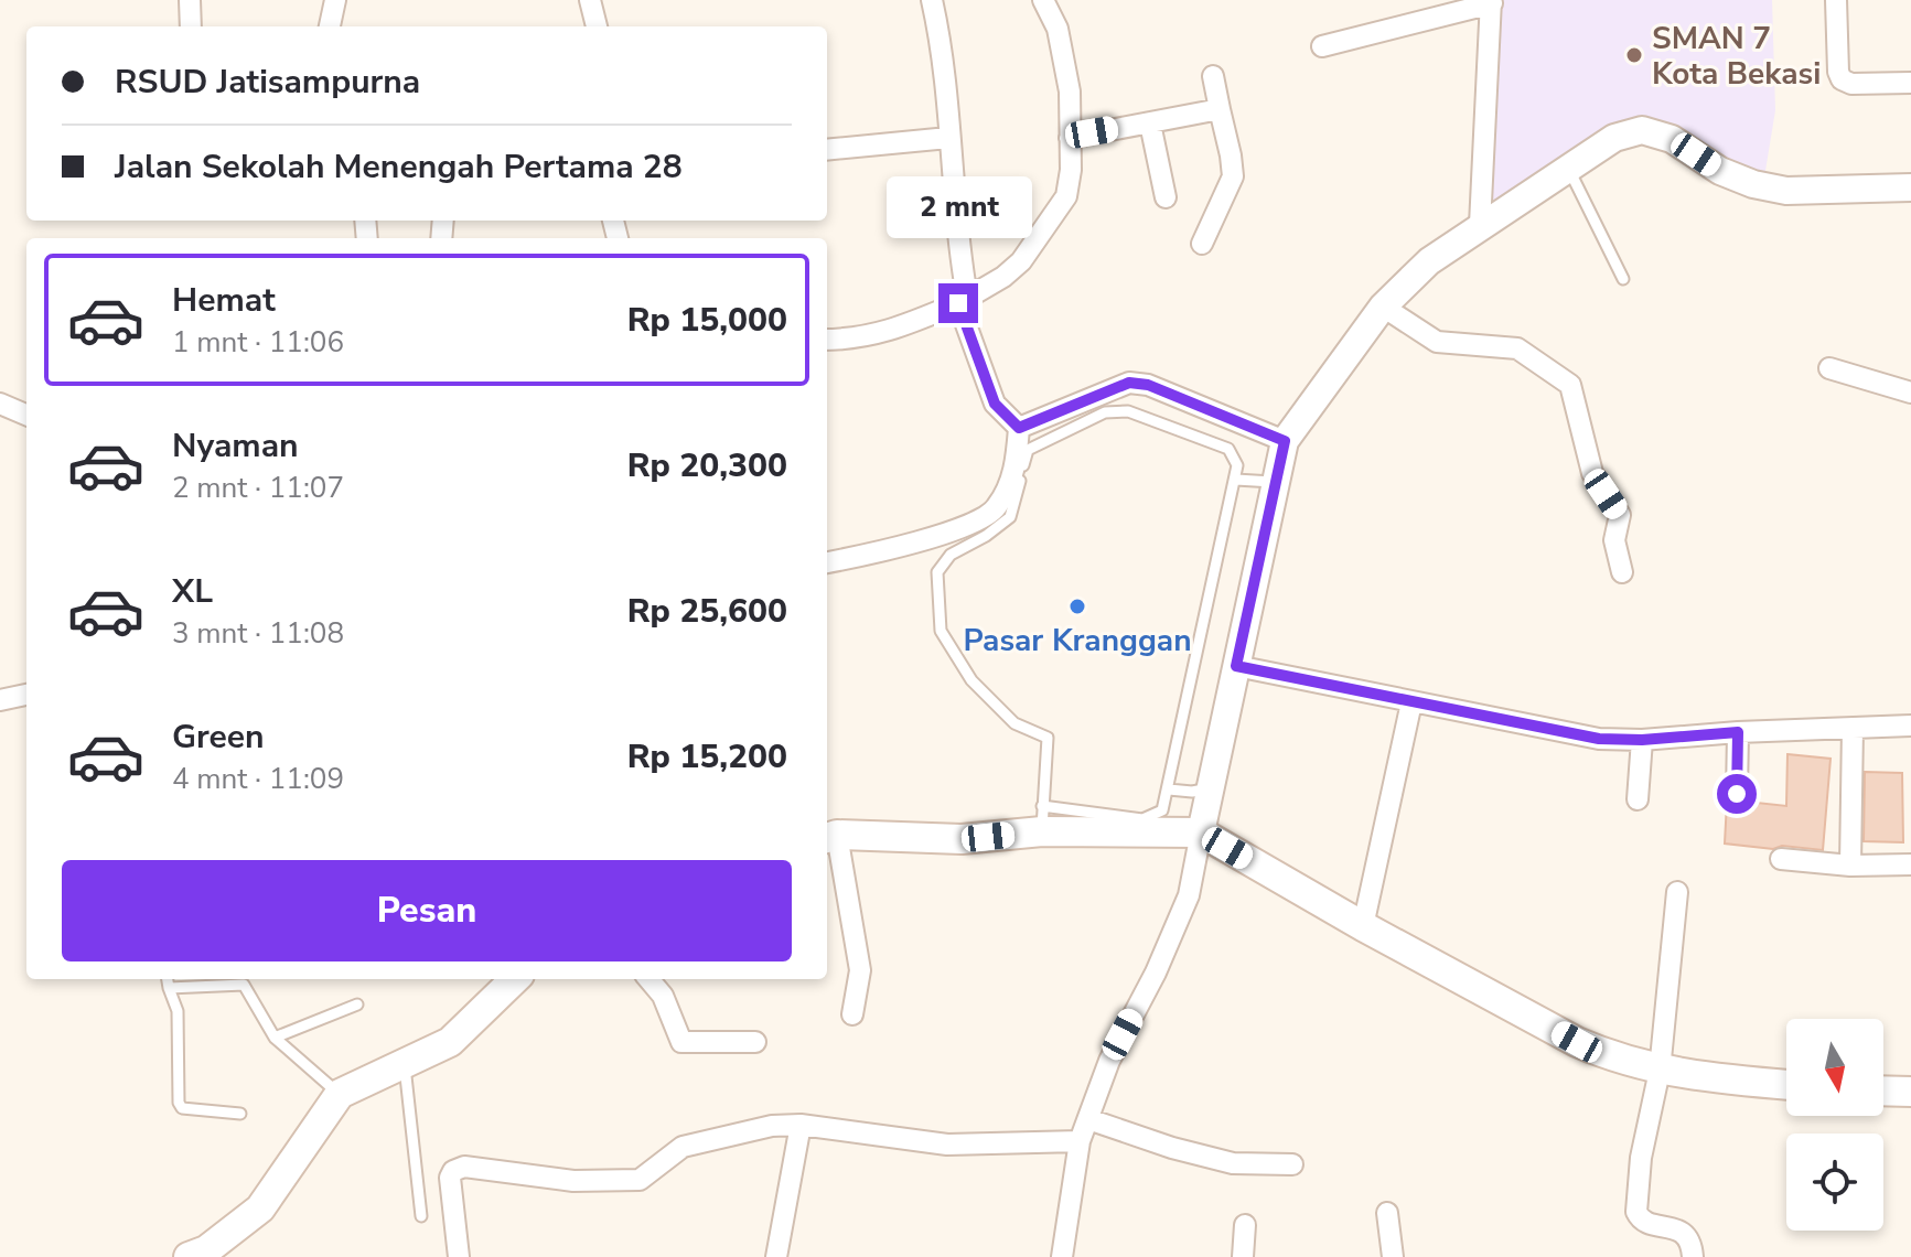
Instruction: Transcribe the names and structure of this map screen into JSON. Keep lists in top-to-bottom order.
{
  "places": ["SMAN 7 Kota Bekasi", "Pasar Kranggan"],
  "north": "bottom",
  "page": {
    "banner": ["RSUD Jatisampurna", "Jalan Sekolah Menengah Pertama 28"],
    "bubble": "2 mnt",
    "list": [
      {
        "name": "Hemat",
        "note": "1 mnt · 11:06",
        "value": "Rp 15,000"
      },
      {
        "name": "Nyaman",
        "note": "2 mnt · 11:07",
        "value": "Rp 20,300"
      },
      {
        "name": "XL",
        "note": "3 mnt · 11:08",
        "value": "Rp 25,600"
      },
      {
        "name": "Green",
        "note": "4 mnt · 11:09",
        "value": "Rp 15,200"
      }
    ],
    "buttons": "Pesan"
  }
}
